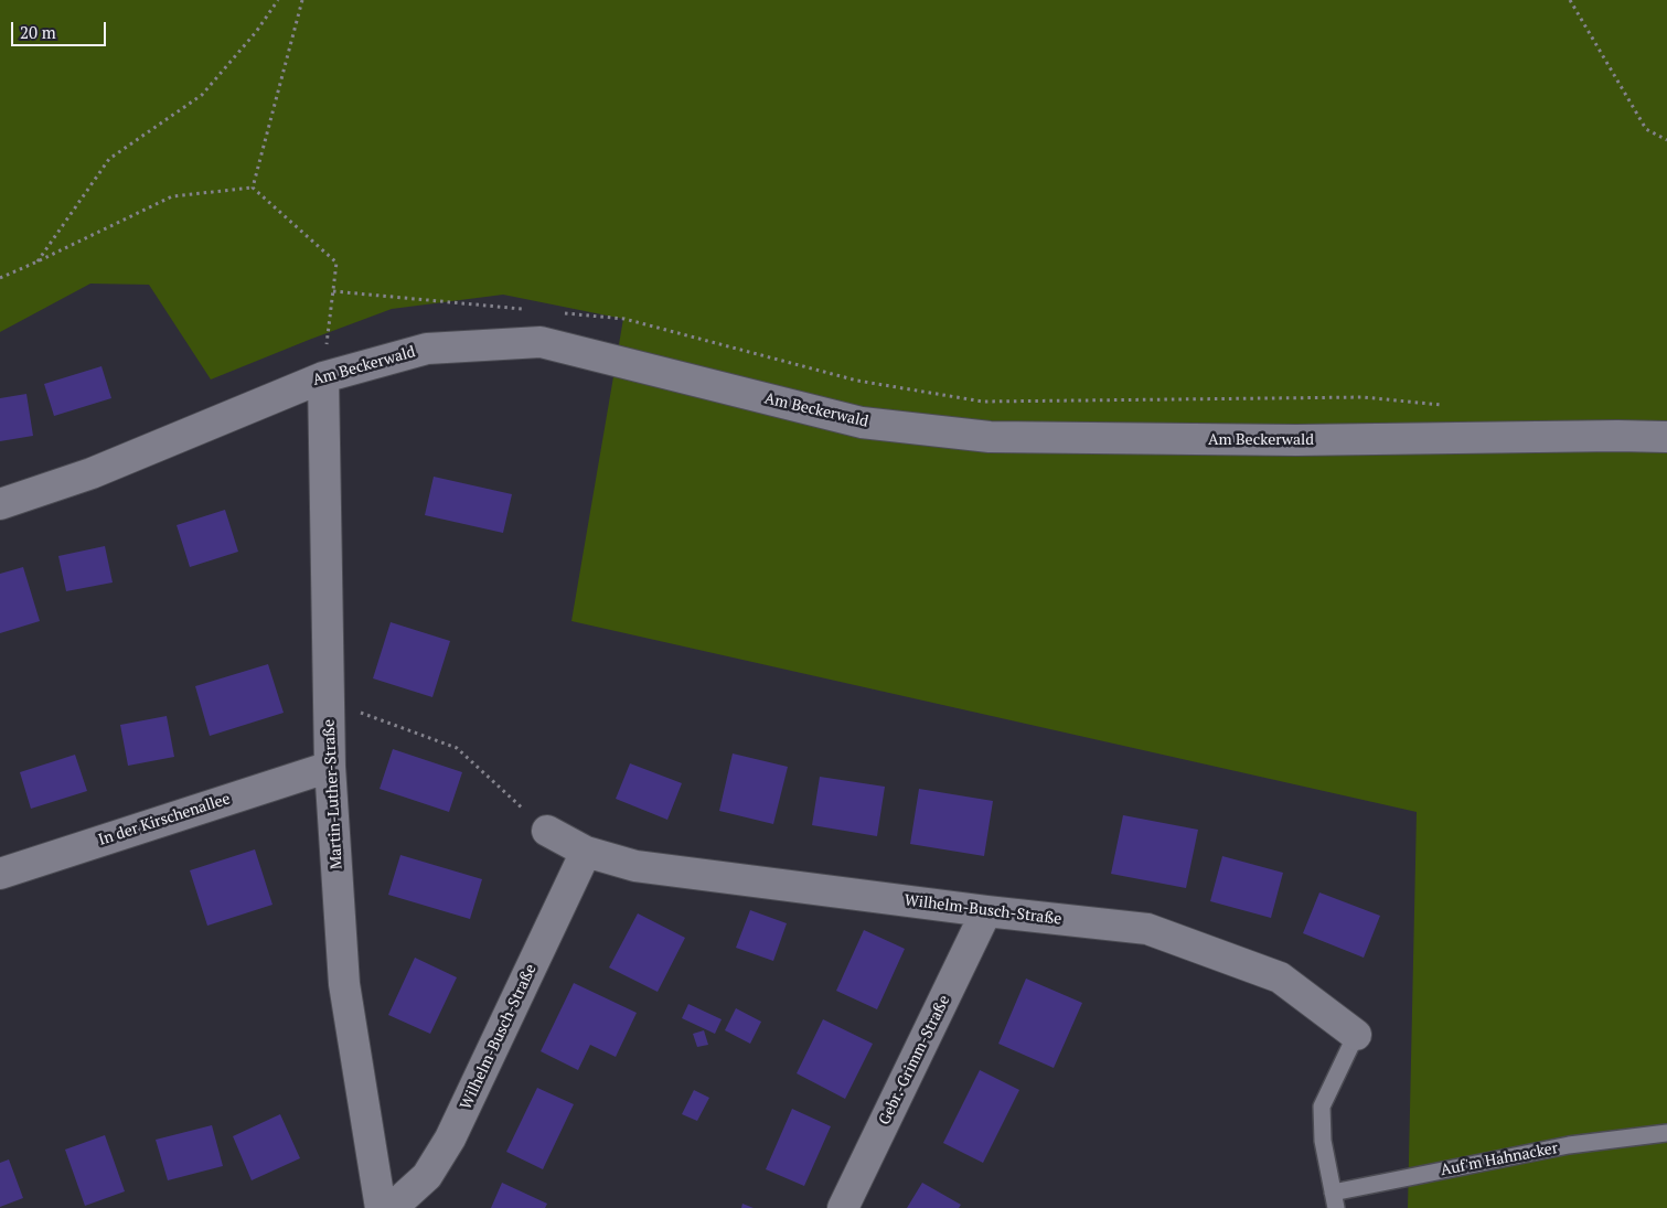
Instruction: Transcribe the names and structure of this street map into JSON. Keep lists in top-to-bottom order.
{
  "streets": {
    "street": [
      "Am Beckerwald",
      "Martin-Luther-Straße",
      "In der Kirschenallee",
      "Wilhelm-Busch-Straße",
      "Gebr.-Grimm-Straße"
    ],
    "lane": ["Auf'm Hahnacker"]
  },
  "crossings": [
    ["Am Beckerwald", "Martin-Luther-Straße"],
    ["Martin-Luther-Straße", "In der Kirschenallee"],
    ["Wilhelm-Busch-Straße", "Gebr.-Grimm-Straße"],
    ["Wilhelm-Busch-Straße", "Auf'm Hahnacker"]
  ],
  "scale_bar": "20 m"
}
